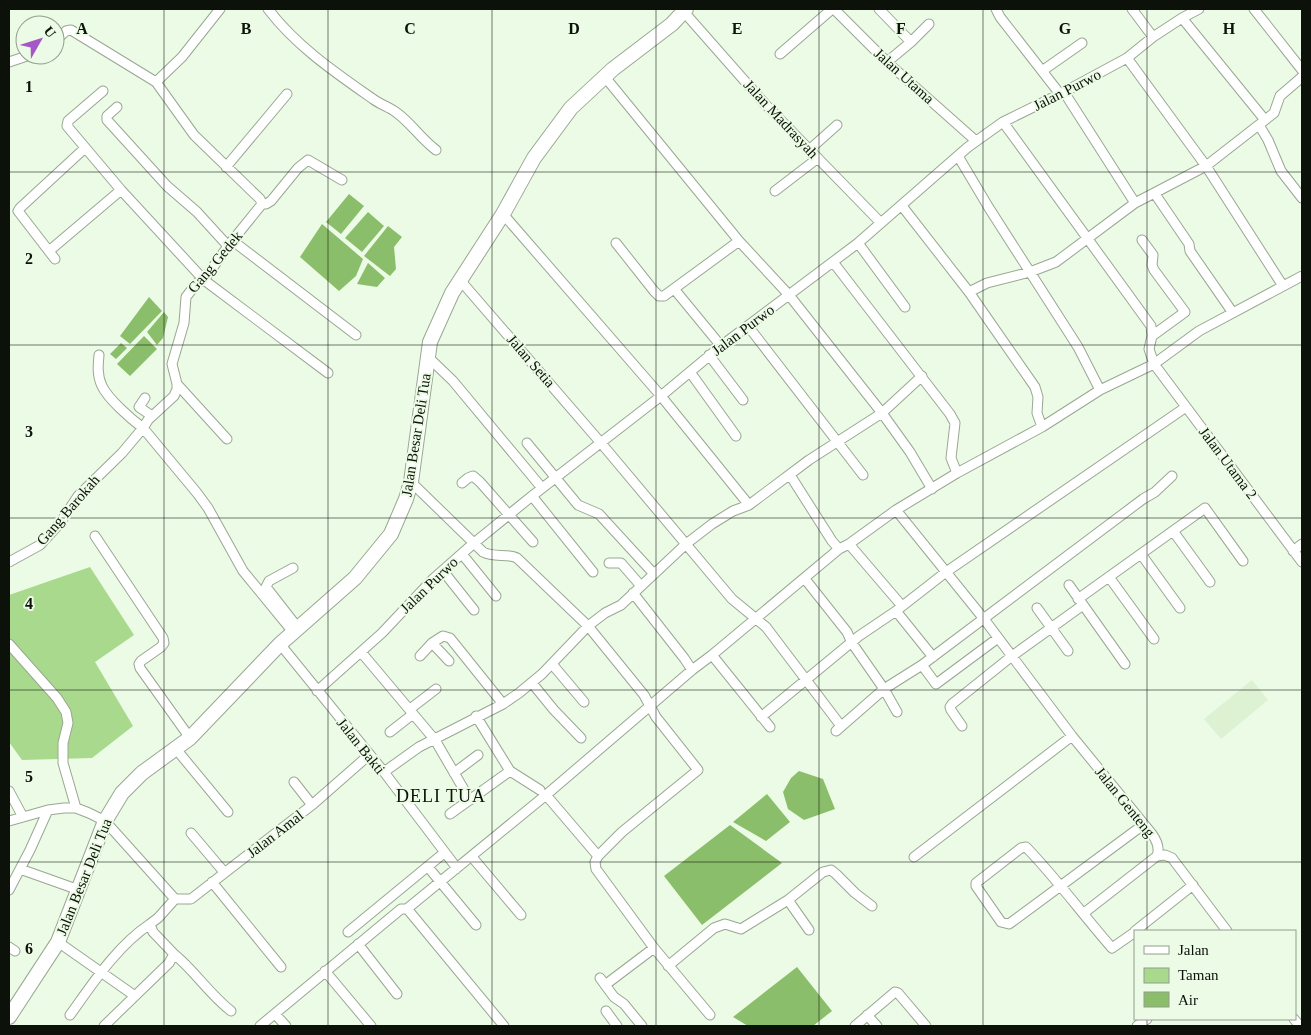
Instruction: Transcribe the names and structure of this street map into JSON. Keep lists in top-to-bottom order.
{
  "streets": {
    "main road": ["Jalan Besar Deli Tua"],
    "street": [
      "Jalan Utama",
      "Jalan Purwo",
      "Jalan Madrasyah",
      "Gang Gedek",
      "Jalan Setia",
      "Jalan Utama 2",
      "Gang Barokah",
      "Jalan Bakti",
      "Jalan Genteng",
      "Jalan Amal"
    ]
  },
  "crossings": [
    ["Jalan Utama", "Jalan Purwo"],
    ["Jalan Purwo", "Jalan Madrasyah"],
    ["Jalan Purwo", "Jalan Setia"],
    ["Jalan Purwo", "Jalan Bakti"],
    ["Jalan Madrasyah", "Jalan Besar Deli Tua"],
    ["Jalan Setia", "Jalan Besar Deli Tua"],
    ["Jalan Besar Deli Tua", "Jalan Bakti"],
    ["Jalan Bakti", "Jalan Amal"]
  ],
  "districts": ["DELI TUA"],
  "legend": ["Jalan", "Taman", "Air"],
  "north": "top right",
  "grid": {
    "columns": [
      "A",
      "B",
      "C",
      "D",
      "E",
      "F",
      "G",
      "H"
    ],
    "rows": [
      "1",
      "2",
      "3",
      "4",
      "5",
      "6"
    ]
  }
}
